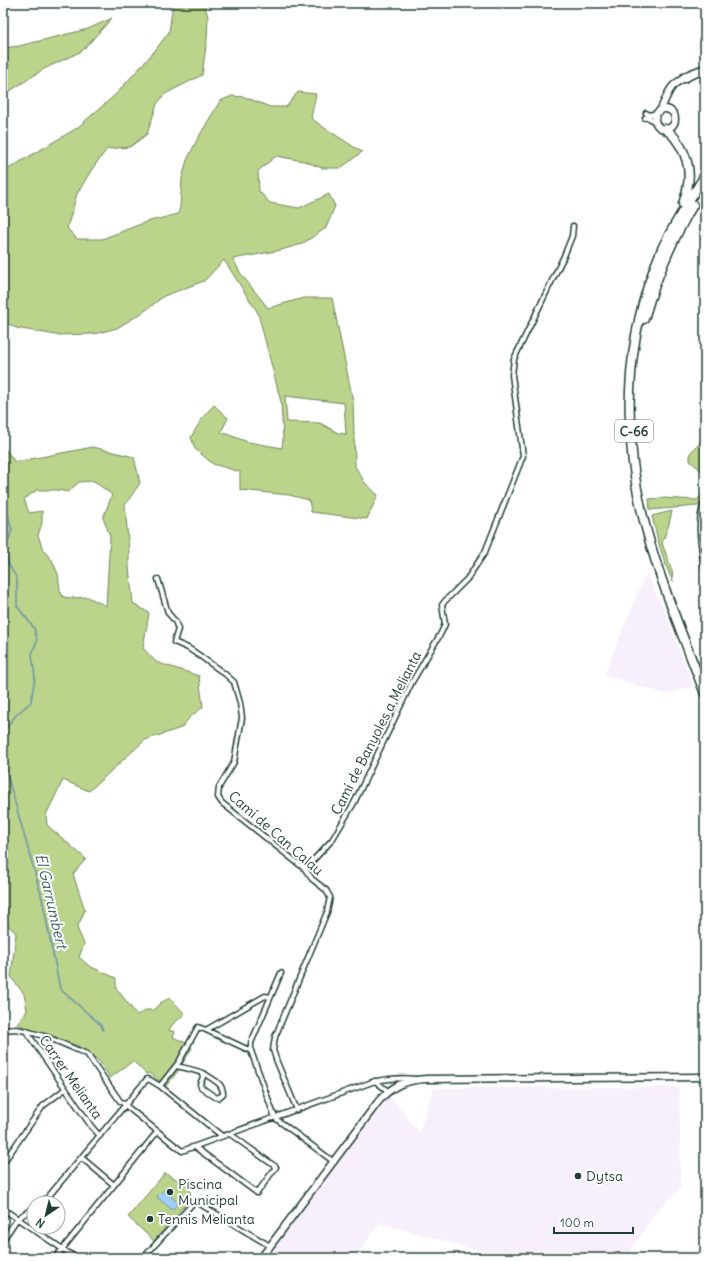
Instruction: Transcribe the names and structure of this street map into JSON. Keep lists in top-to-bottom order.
{
  "streets": {
    "highway": ["C-66"],
    "street": ["Camí de Banyoles a Melianta", "Camí de Can Calau", "Carrer Melianta"]
  },
  "crossings": [
    ["Camí de Banyoles a Melianta", "Camí de Can Calau"]
  ],
  "water": ["El Garrumbert"],
  "places": ["Dytsa", "Piscina Municipal", "Tennis Melianta"],
  "scale_bar": "100 m",
  "north": "bottom left"
}
